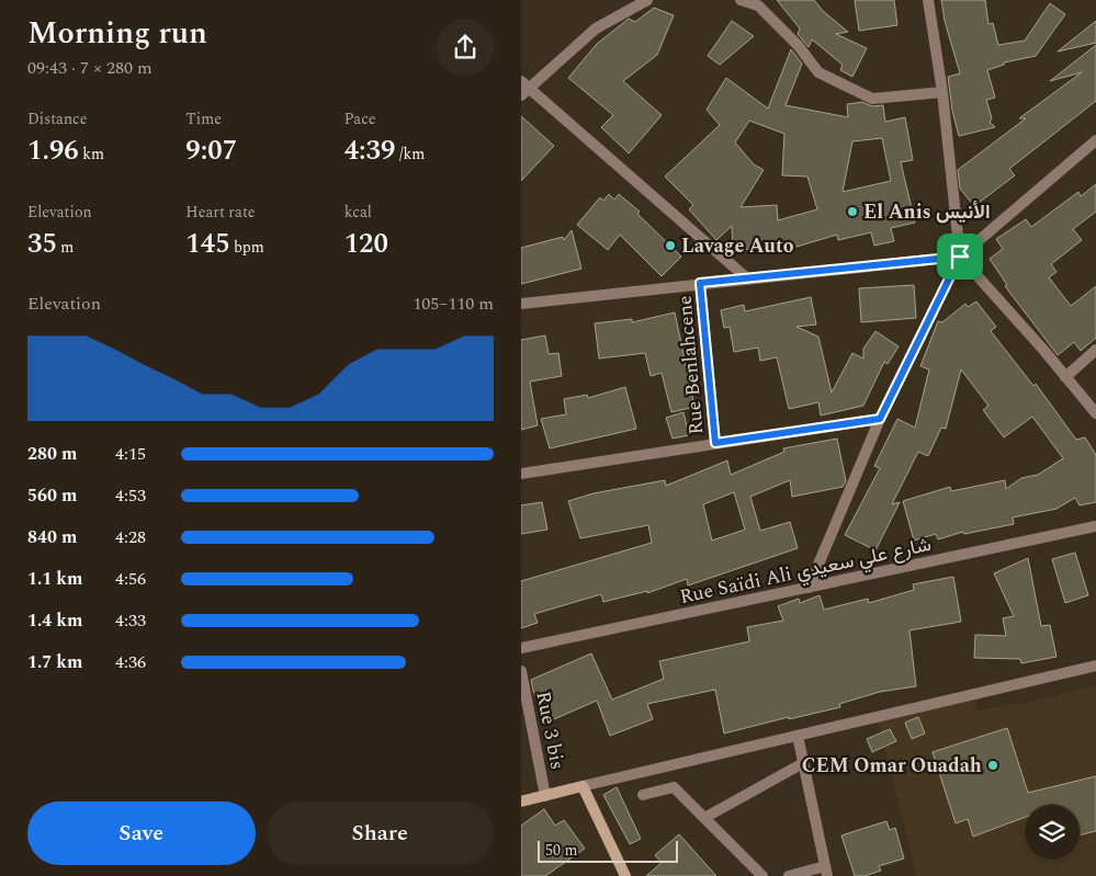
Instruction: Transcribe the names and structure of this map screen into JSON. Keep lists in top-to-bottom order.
{
  "streets": {
    "street": ["Rue Benlahcene", "Rue Saïdi Ali شارع علي سعيدي", "Rue 3 bis"]
  },
  "places": ["El Anis الأنيس", "Lavage Auto", "CEM Omar Ouadah"],
  "scale_bar": "50 m",
  "page": {
    "heading": ["Morning run", "09:43 · 7 × 280 m"],
    "stats": [
      ["Distance", "1.96 km"],
      ["Time", "9:07"],
      ["Pace", "4:39 /km"],
      ["Elevation", "35 m"],
      ["Heart rate", "145 bpm"],
      ["kcal", "120"]
    ],
    "chart": ["Elevation", "105–110 m"],
    "list": [
      {
        "name": "280 m",
        "note": "4:15"
      },
      {
        "name": "560 m",
        "note": "4:53"
      },
      {
        "name": "840 m",
        "note": "4:28"
      },
      {
        "name": "1.1 km",
        "note": "4:56"
      },
      {
        "name": "1.4 km",
        "note": "4:33"
      },
      {
        "name": "1.7 km",
        "note": "4:36"
      }
    ],
    "buttons": ["Save", "Share"],
    "scale": "50 m"
  }
}
